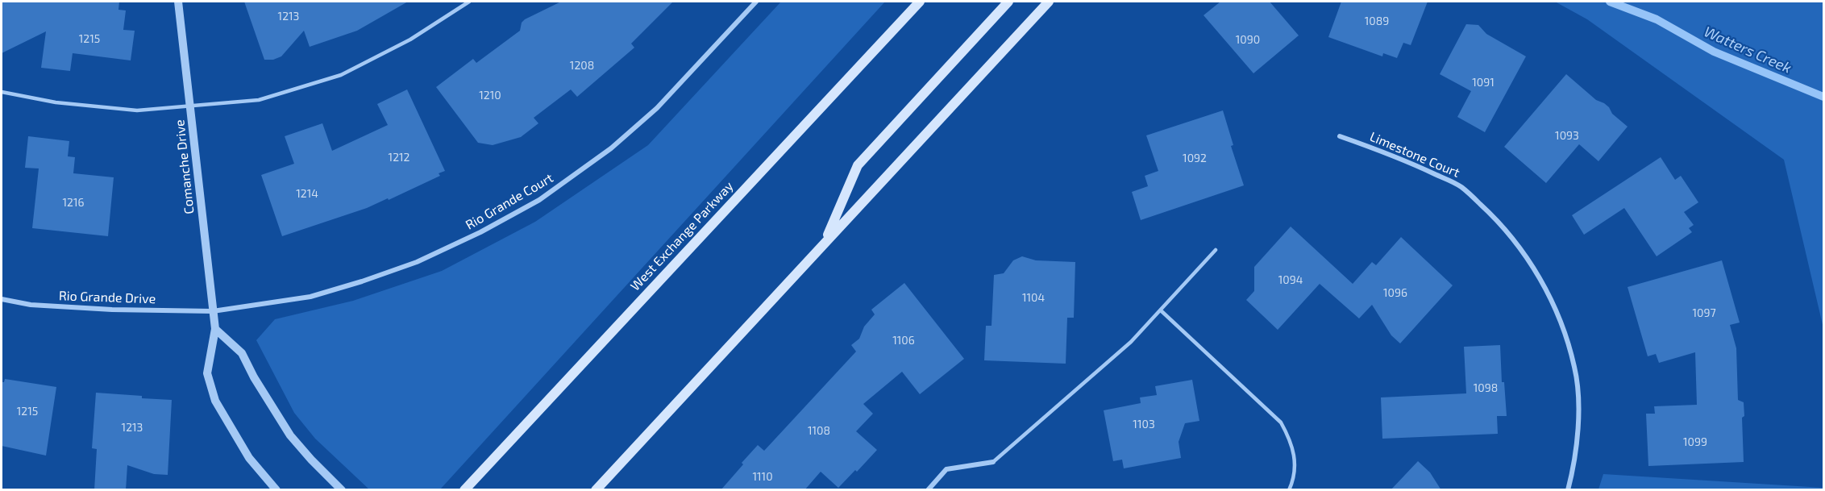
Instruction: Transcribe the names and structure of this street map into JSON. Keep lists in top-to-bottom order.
{
  "streets": {
    "main road": ["West Exchange Parkway"],
    "street": [
      "Limestone Court",
      "Comanche Drive",
      "Rio Grande Court",
      "Rio Grande Drive"
    ]
  },
  "crossings": [
    ["Comanche Drive", "Rio Grande Court"],
    ["Comanche Drive", "Rio Grande Drive"],
    ["Rio Grande Court", "Rio Grande Drive"]
  ],
  "water": ["Watters Creek"],
  "house_numbers": [
    "1213",
    "1089",
    "1215",
    "1090",
    "1208",
    "1091",
    "1210",
    "1093",
    "1212",
    "1092",
    "1214",
    "1216",
    "1094",
    "1096",
    "1104",
    "1097",
    "1106",
    "1098",
    "1215",
    "1103",
    "1213",
    "1108",
    "1099",
    "1110"
  ]
}
